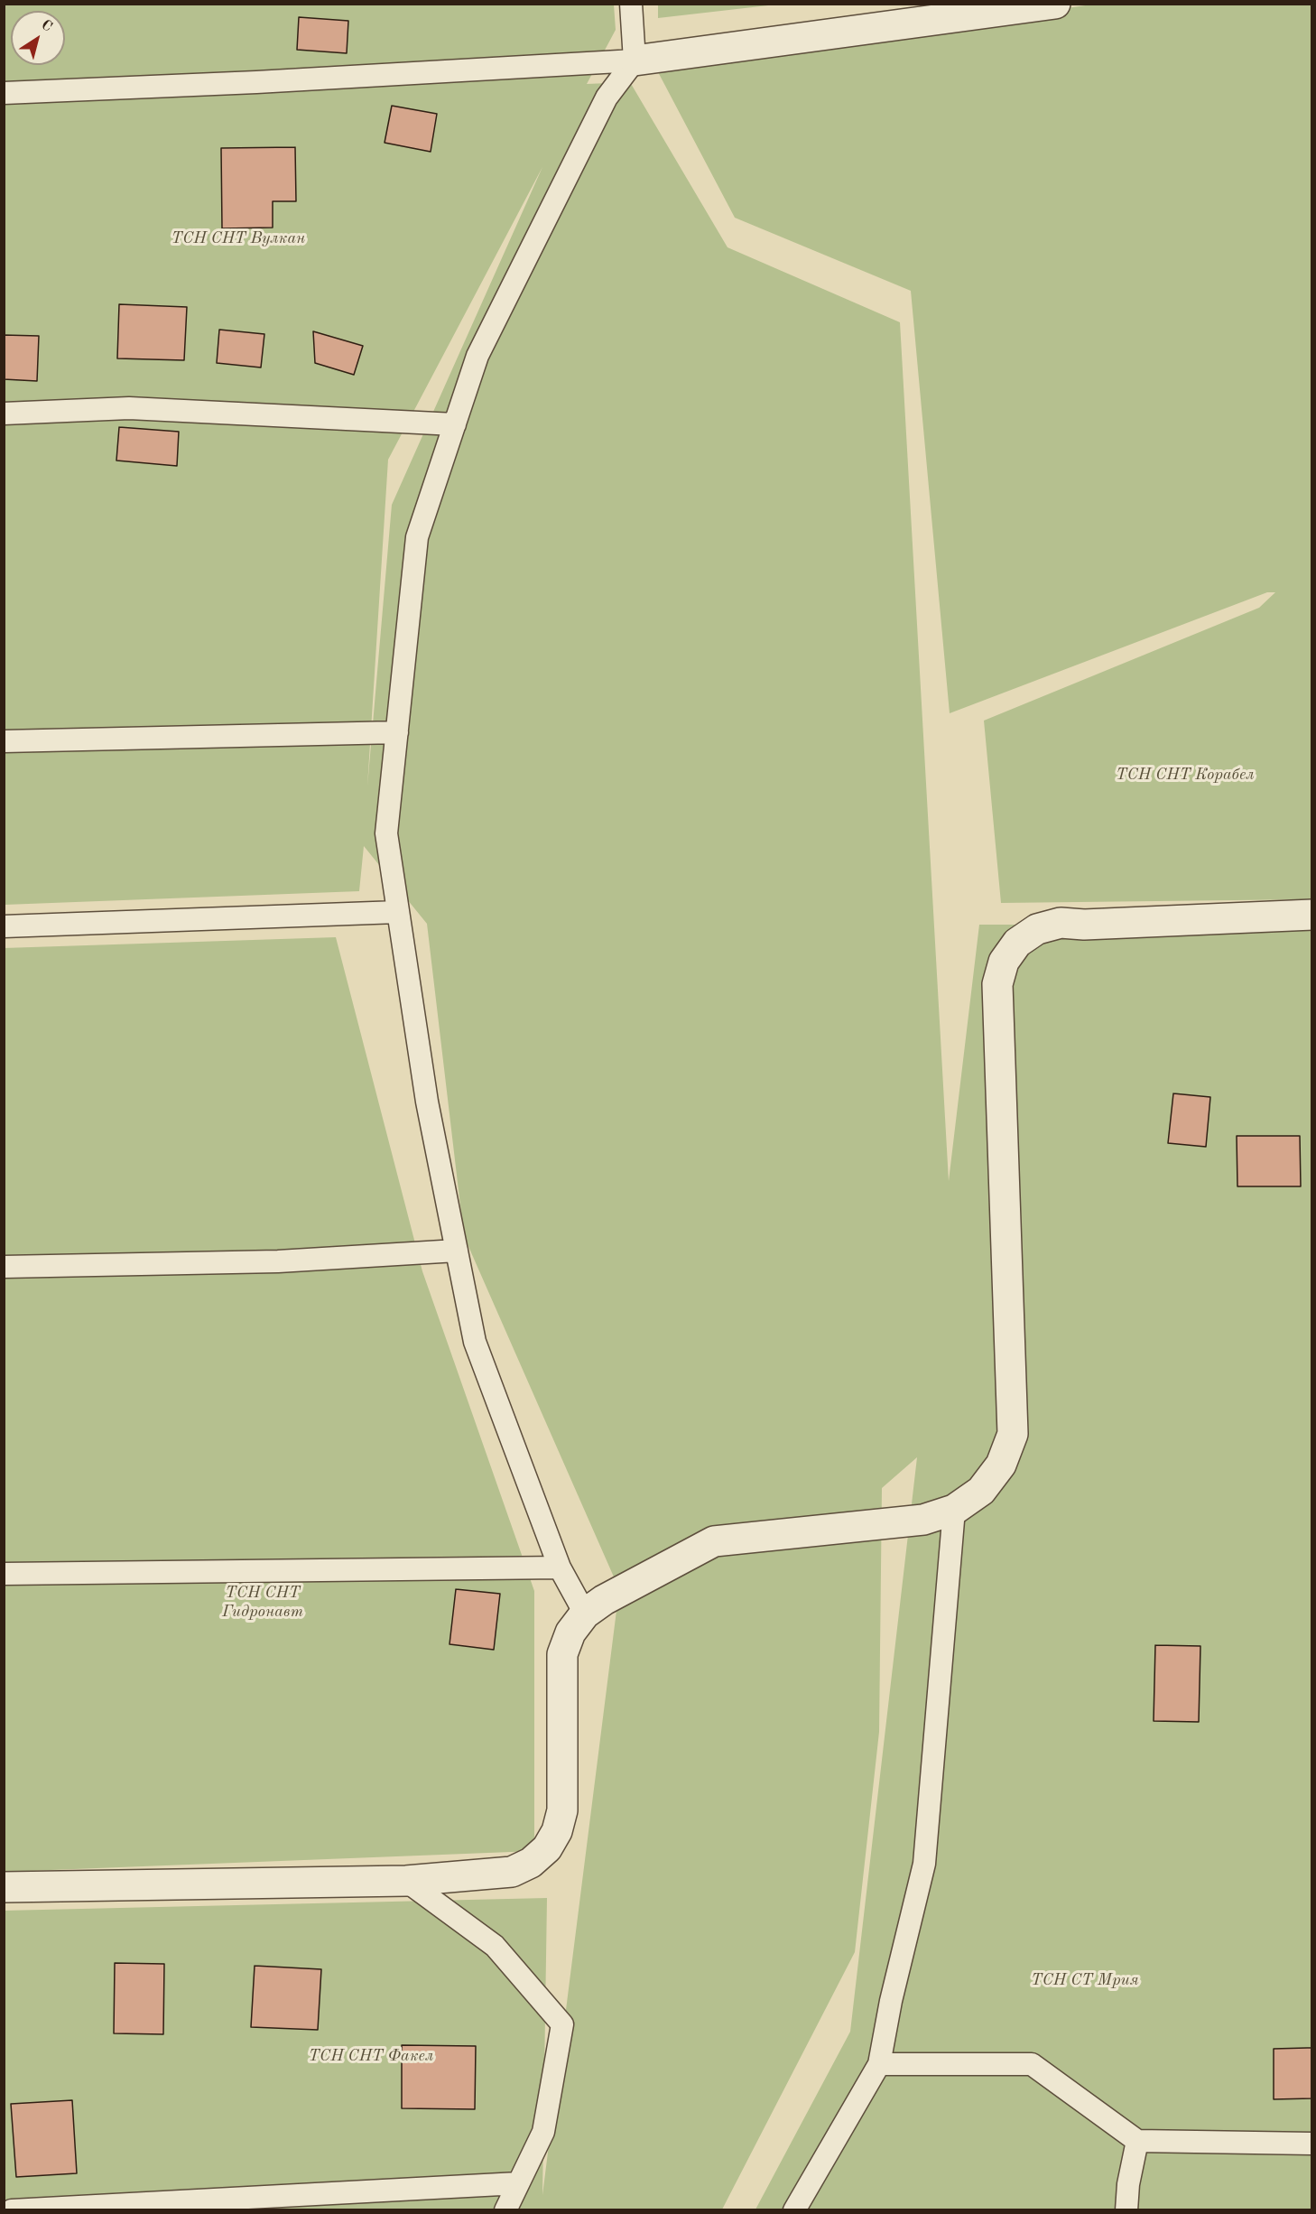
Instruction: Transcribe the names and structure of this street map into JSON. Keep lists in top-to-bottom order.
{
  "parks": [
    "ТСН СНТ Вулкан",
    "ТСН СНТ Корабел",
    "ТСН СНТ Гидронавт",
    "ТСН СТ Мрия",
    "ТСН СНТ Факел"
  ],
  "north": "top right"
}
